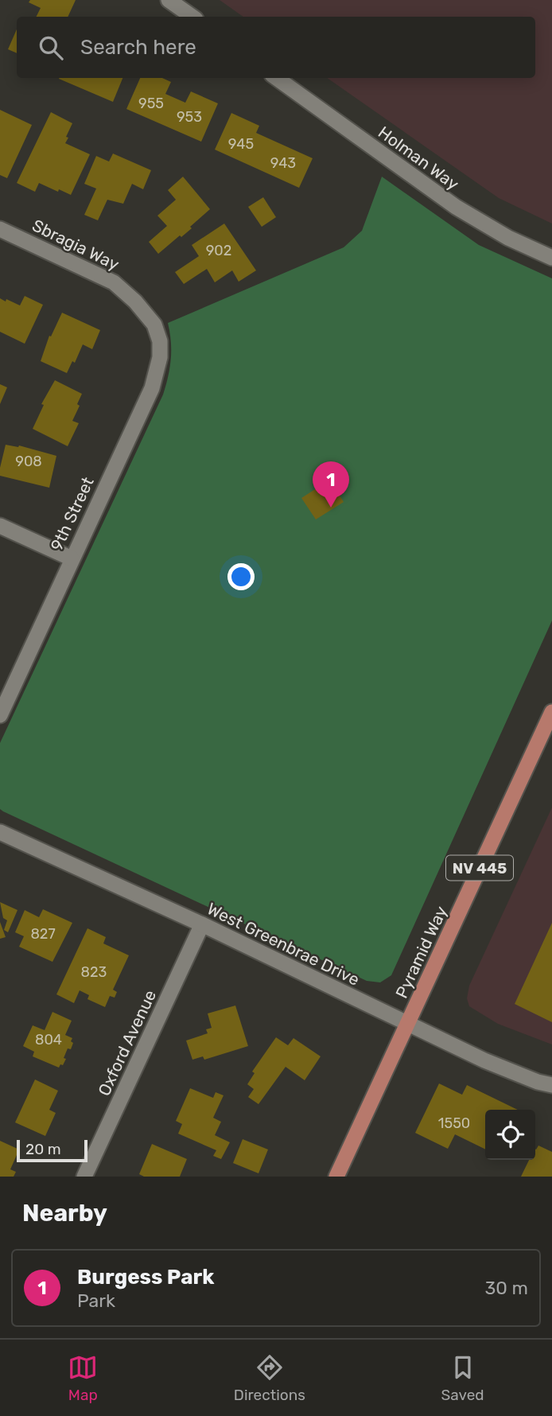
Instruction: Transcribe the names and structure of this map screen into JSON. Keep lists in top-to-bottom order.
{
  "streets": {
    "main road": ["NV 445", "Pyramid Way"],
    "street": [
      "Holman Way",
      "Sbragia Way",
      "9th Street",
      "West Greenbrae Drive",
      "Oxford Avenue"
    ]
  },
  "crossings": [
    ["Sbragia Way", "9th Street"],
    ["West Greenbrae Drive", "Pyramid Way"],
    ["West Greenbrae Drive", "Oxford Avenue"]
  ],
  "house_numbers": [
    "955",
    "953",
    "945",
    "943",
    "902",
    "908",
    "827",
    "823",
    "804",
    "1550"
  ],
  "scale_bar": "20 m",
  "page": {
    "search": "Search here",
    "pins": "1",
    "scale": "20 m",
    "heading": "Nearby",
    "list": [
      {
        "mark": "1",
        "name": "Burgess Park",
        "note": "Park",
        "value": "30 m"
      }
    ],
    "nav": ["Map", "Directions", "Saved"]
  }
}
